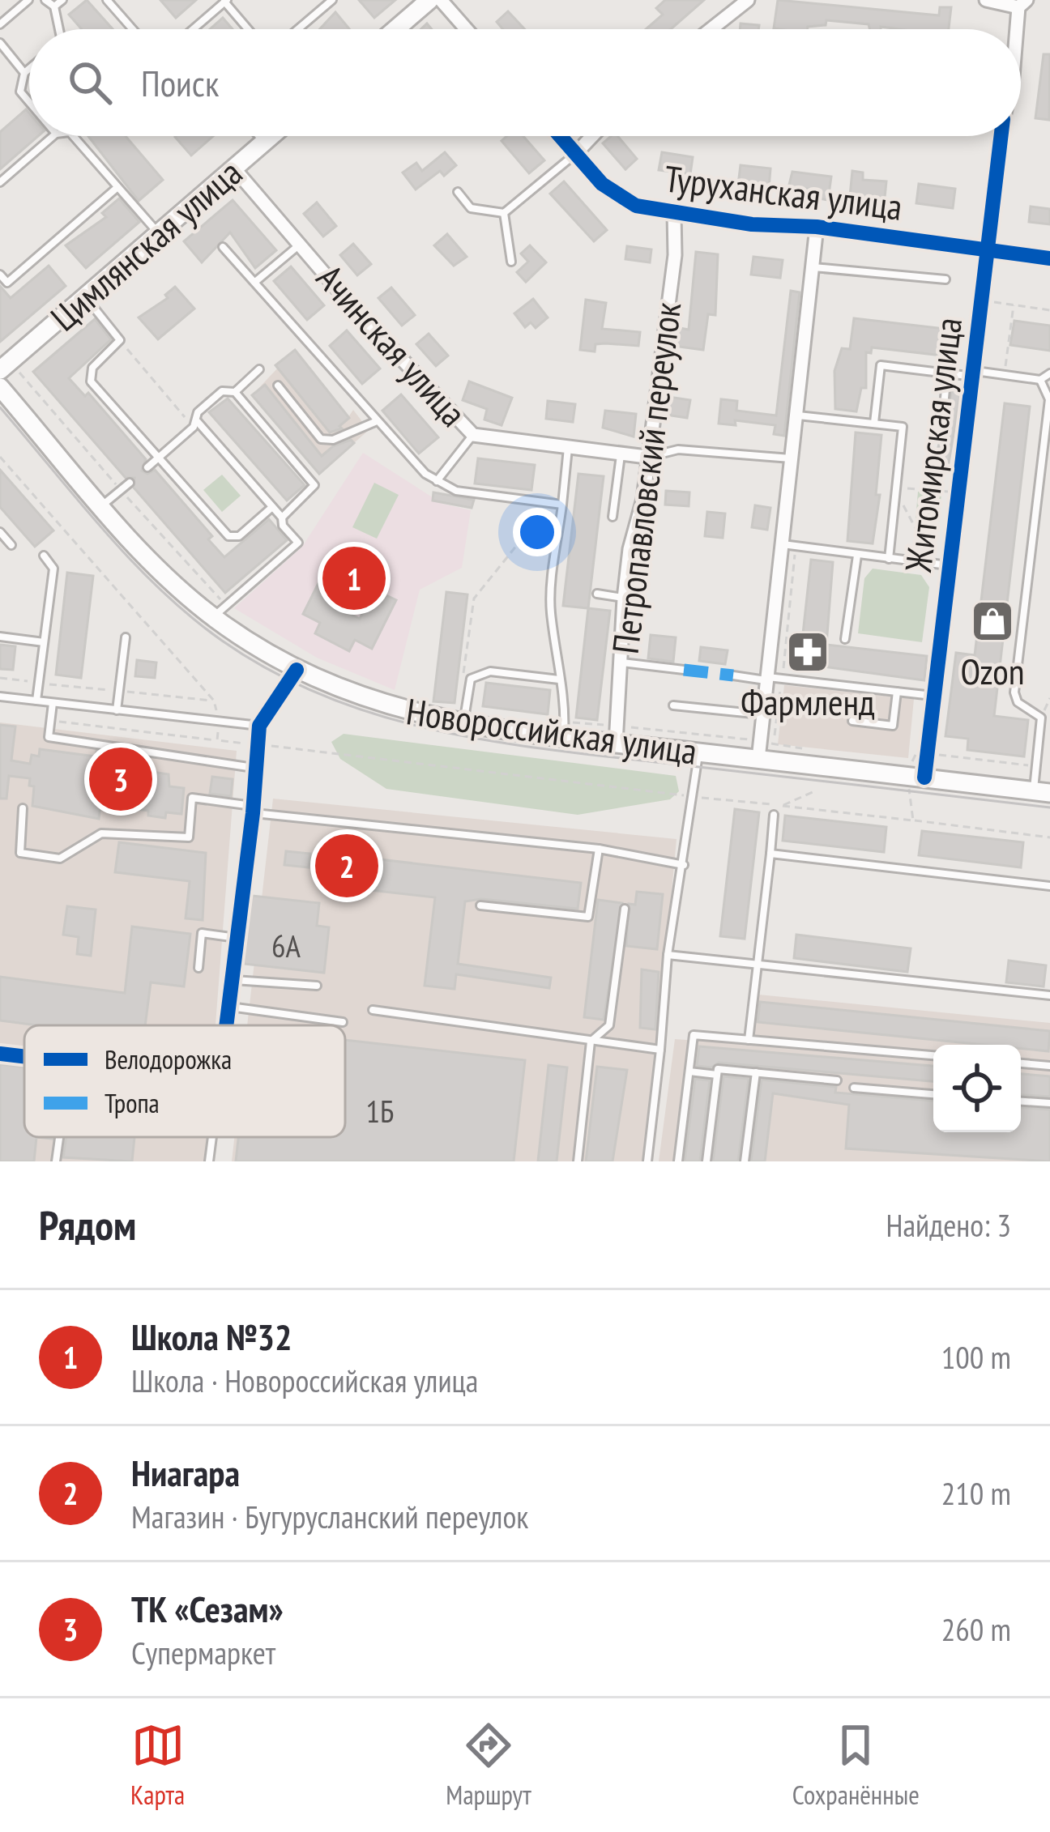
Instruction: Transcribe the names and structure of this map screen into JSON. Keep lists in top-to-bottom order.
{
  "streets": {
    "main road": ["Цимлянская улица", "Новороссийская улица"],
    "street": [
      "Туруханская улица",
      "Ачинская улица",
      "Житомирская улица",
      "Петропавловский переулок"
    ]
  },
  "crossings": [
    ["Туруханская улица", "Житомирская улица"],
    ["Туруханская улица", "Петропавловский переулок"],
    ["Цимлянская улица", "Ачинская улица"],
    ["Ачинская улица", "Петропавловский переулок"],
    ["Житомирская улица", "Новороссийская улица"],
    ["Петропавловский переулок", "Новороссийская улица"]
  ],
  "places": {
    "shop": ["Ozon"],
    "pharmacy": ["Фармленд"]
  },
  "house_numbers": ["6А", "1Б"],
  "legend": ["Велодорожка", "Тропа"],
  "page": {
    "search": "Поиск",
    "pins": ["1", "3", "2"],
    "heading": ["Рядом", "Найдено: 3"],
    "list": [
      {
        "mark": "1",
        "name": "Школа №32",
        "note": "Школа · Новороссийская улица",
        "value": "100 m"
      },
      {
        "mark": "2",
        "name": "Ниагара",
        "note": "Магазин · Бугурусланский переулок",
        "value": "210 m"
      },
      {
        "mark": "3",
        "name": "ТК «Сезам»",
        "note": "Супермаркет",
        "value": "260 m"
      }
    ],
    "nav": ["Карта", "Маршрут", "Сохранённые"]
  }
}
